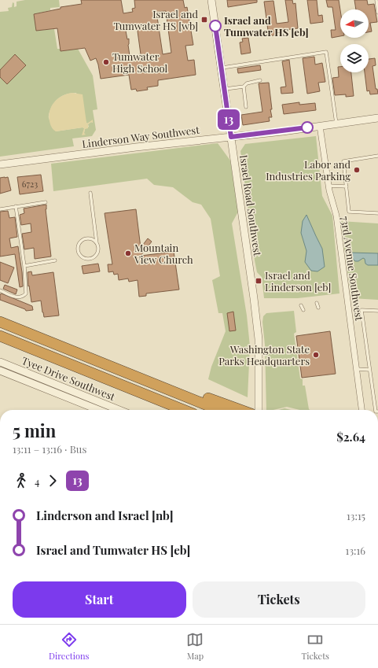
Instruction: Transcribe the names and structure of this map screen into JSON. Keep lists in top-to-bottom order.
{
  "streets": {
    "street": [
      "Linderson Way Southwest",
      "Israel Road Southwest",
      "73rd Avenue Southwest",
      "Tyee Drive Southwest"
    ]
  },
  "crossings": [
    ["Linderson Way Southwest", "Israel Road Southwest"],
    ["Linderson Way Southwest", "73rd Avenue Southwest"]
  ],
  "places": {
    "transit": ["Israel and Tumwater HS [wb]", "Israel and Linderson [eb]"],
    "other": [
      "Israel and Tumwater HS [eb]",
      "Tumwater High School",
      "Labor and Industries Parking",
      "Mountain View Church",
      "Washington State Parks Headquarters"
    ]
  },
  "lines": ["bus line 13"],
  "house_numbers": ["6723"],
  "north": "left",
  "page": {
    "on_map": "13",
    "heading": ["5 min", "13:11 – 13:16 · Bus", "$2.64"],
    "legs": ["4", "13"],
    "list": [
      {
        "name": "Linderson and Israel [nb]",
        "value": "13:15"
      },
      {
        "name": "Israel and Tumwater HS [eb]",
        "value": "13:16"
      }
    ],
    "buttons": ["Start", "Tickets"],
    "tabs": ["Directions", "Map", "Tickets"]
  }
}
